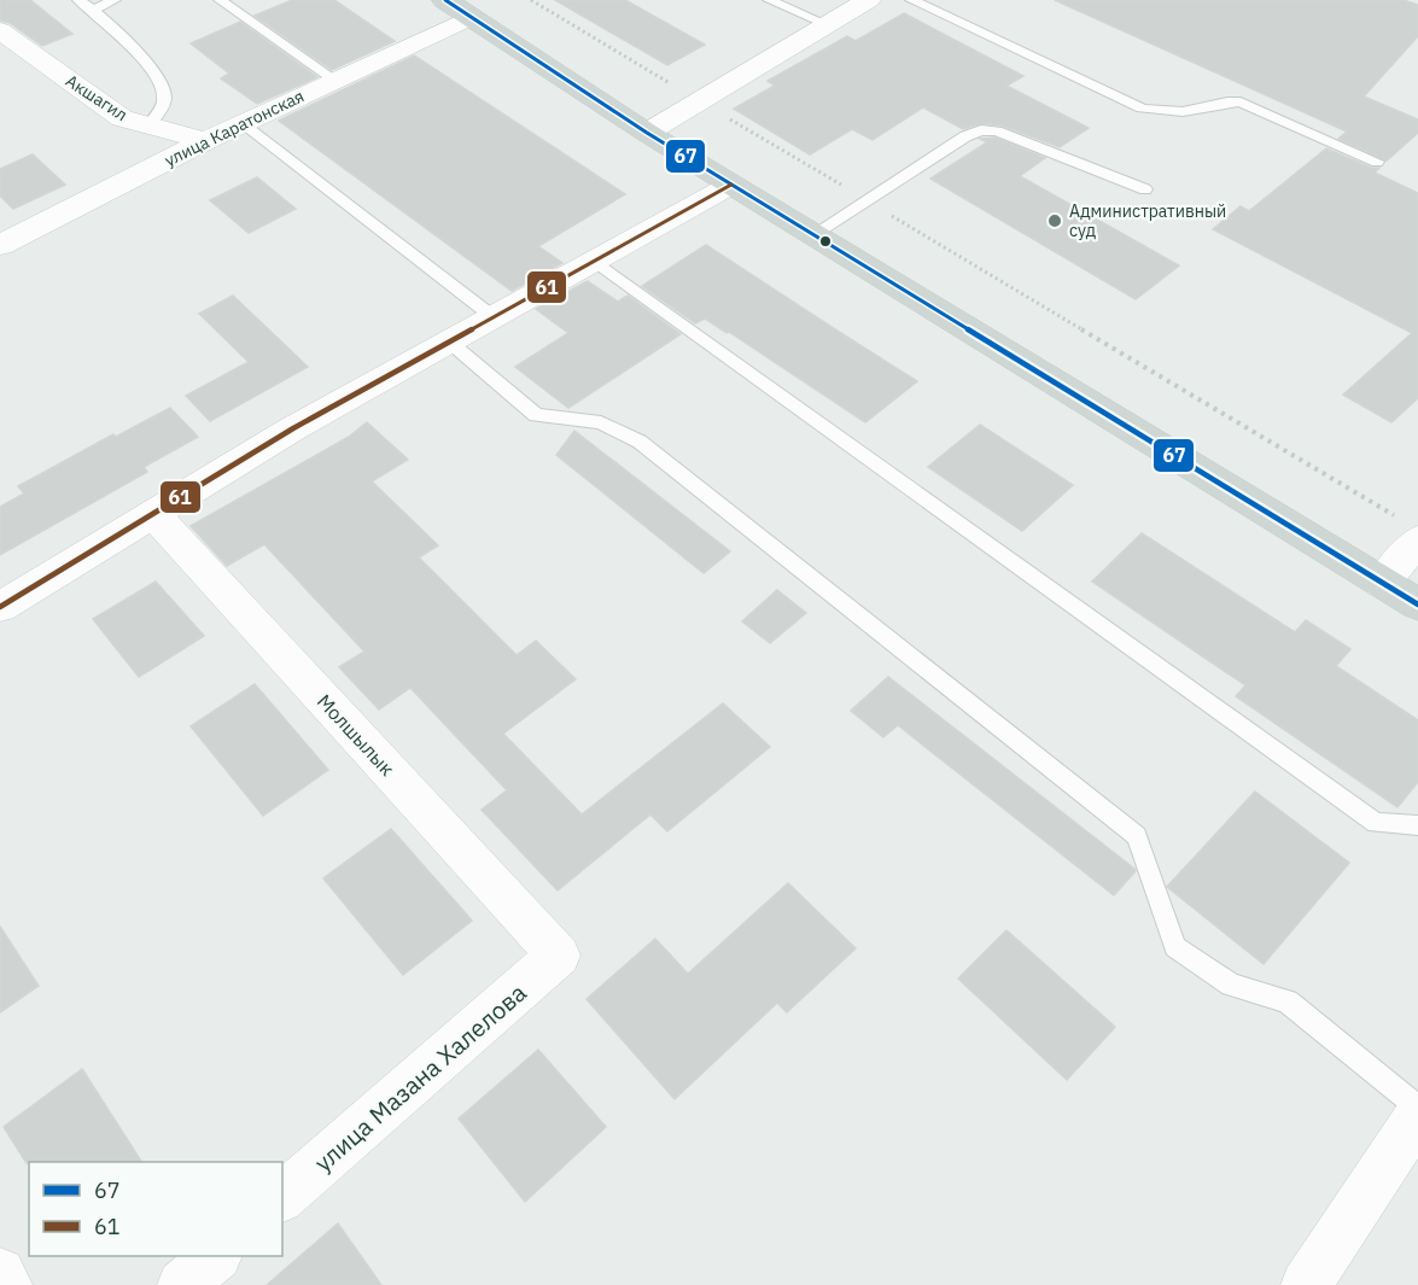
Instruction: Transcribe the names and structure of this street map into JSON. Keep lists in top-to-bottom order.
{
  "streets": {
    "street": [
      "Акшагил",
      "улица Каратонская",
      "Молшылык",
      "улица Мазана Халелова"
    ]
  },
  "crossings": [
    ["Акшагил", "улица Каратонская"],
    ["Молшылык", "улица Мазана Халелова"]
  ],
  "places": ["Административный суд"],
  "lines": ["transit line 67", "transit line 61"],
  "legend": ["67", "61"]
}
